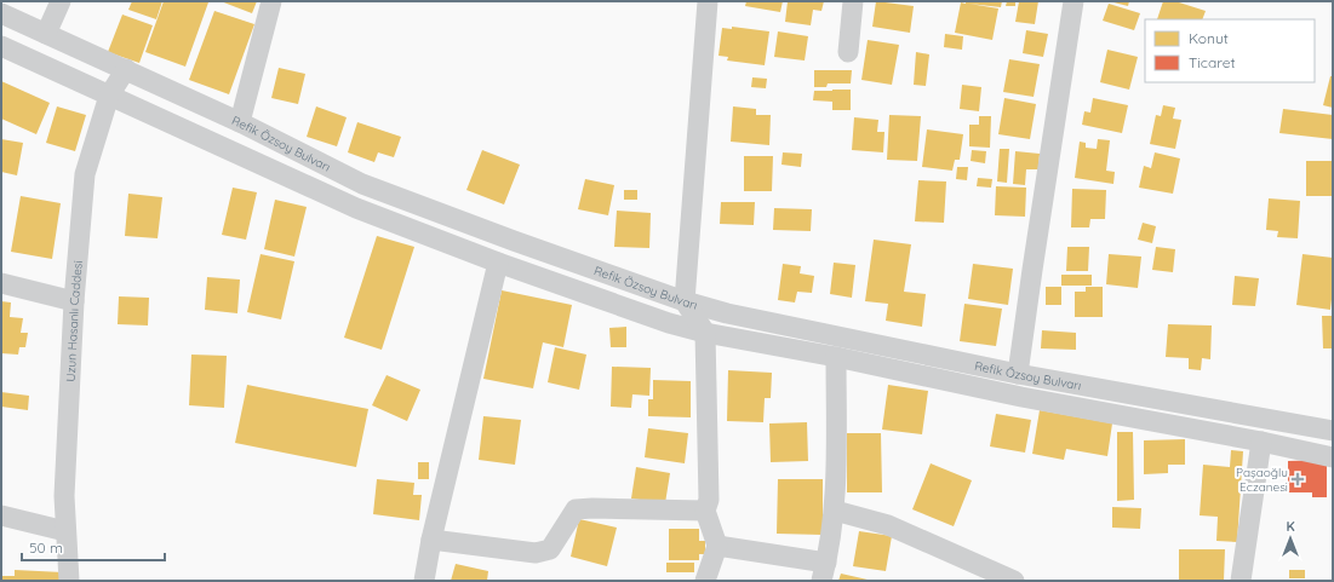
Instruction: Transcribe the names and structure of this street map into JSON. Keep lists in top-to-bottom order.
{
  "streets": {
    "street": ["Refik Özsoy Bulvarı", "Uzun Hasanlı Caddesi"]
  },
  "crossings": [
    ["Refik Özsoy Bulvarı", "Uzun Hasanlı Caddesi"]
  ],
  "places": {
    "health": ["Paşaoğlu Eczanesi"]
  },
  "legend": ["Konut", "Ticaret"],
  "scale_bar": "50 m",
  "north": "top"
}
